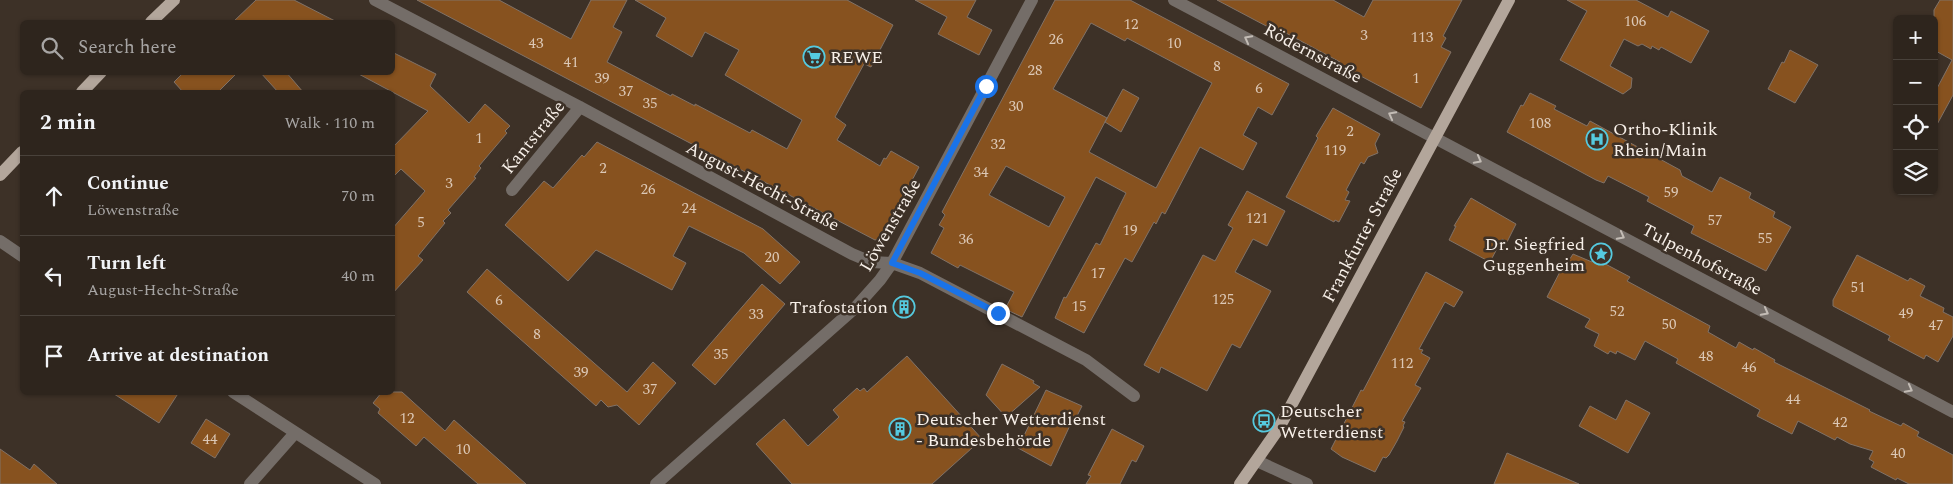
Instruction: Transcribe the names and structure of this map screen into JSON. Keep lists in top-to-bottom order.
{
  "streets": {
    "main road": ["Frankfurter Straße"],
    "street": [
      "Rödernstraße",
      "Kantstraße",
      "August-Hecht-Straße",
      "Löwenstraße",
      "Tulpenhofstraße"
    ]
  },
  "crossings": [
    ["Rödernstraße", "Frankfurter Straße"],
    ["Rödernstraße", "Tulpenhofstraße"],
    ["Kantstraße", "August-Hecht-Straße"],
    ["August-Hecht-Straße", "Löwenstraße"],
    ["Frankfurter Straße", "Tulpenhofstraße"]
  ],
  "one_way": ["Rödernstraße", "Tulpenhofstraße"],
  "places": {
    "supermarket": ["REWE"],
    "hospital": ["Ortho-Klinik Rhein/Main"],
    "place": ["Dr. Siegfried Guggenheim"],
    "building": ["Trafostation", "Deutscher Wetterdienst - Bundesbehörde"],
    "bus stop": ["Deutscher Wetterdienst"]
  },
  "house_numbers": [
    "106",
    "12",
    "3",
    "113",
    "26",
    "43",
    "10",
    "41",
    "8",
    "28",
    "39",
    "1",
    "6",
    "37",
    "35",
    "30",
    "108",
    "2",
    "1",
    "32",
    "119",
    "2",
    "34",
    "3",
    "26",
    "59",
    "24",
    "121",
    "57",
    "5",
    "19",
    "55",
    "36",
    "20",
    "17",
    "51",
    "125",
    "6",
    "15",
    "52",
    "49",
    "33",
    "50",
    "47",
    "8",
    "35",
    "48",
    "112",
    "46",
    "39",
    "37",
    "44",
    "12",
    "42",
    "44",
    "10",
    "40"
  ],
  "page": {
    "map_buttons": ["+", "−"],
    "search": "Search here",
    "heading": ["2 min", "Walk · 110 m"],
    "list": [
      ["Continue", "Löwenstraße", "70 m"],
      ["Turn left", "August-Hecht-Straße", "40 m"],
      "Arrive at destination"
    ]
  }
}
